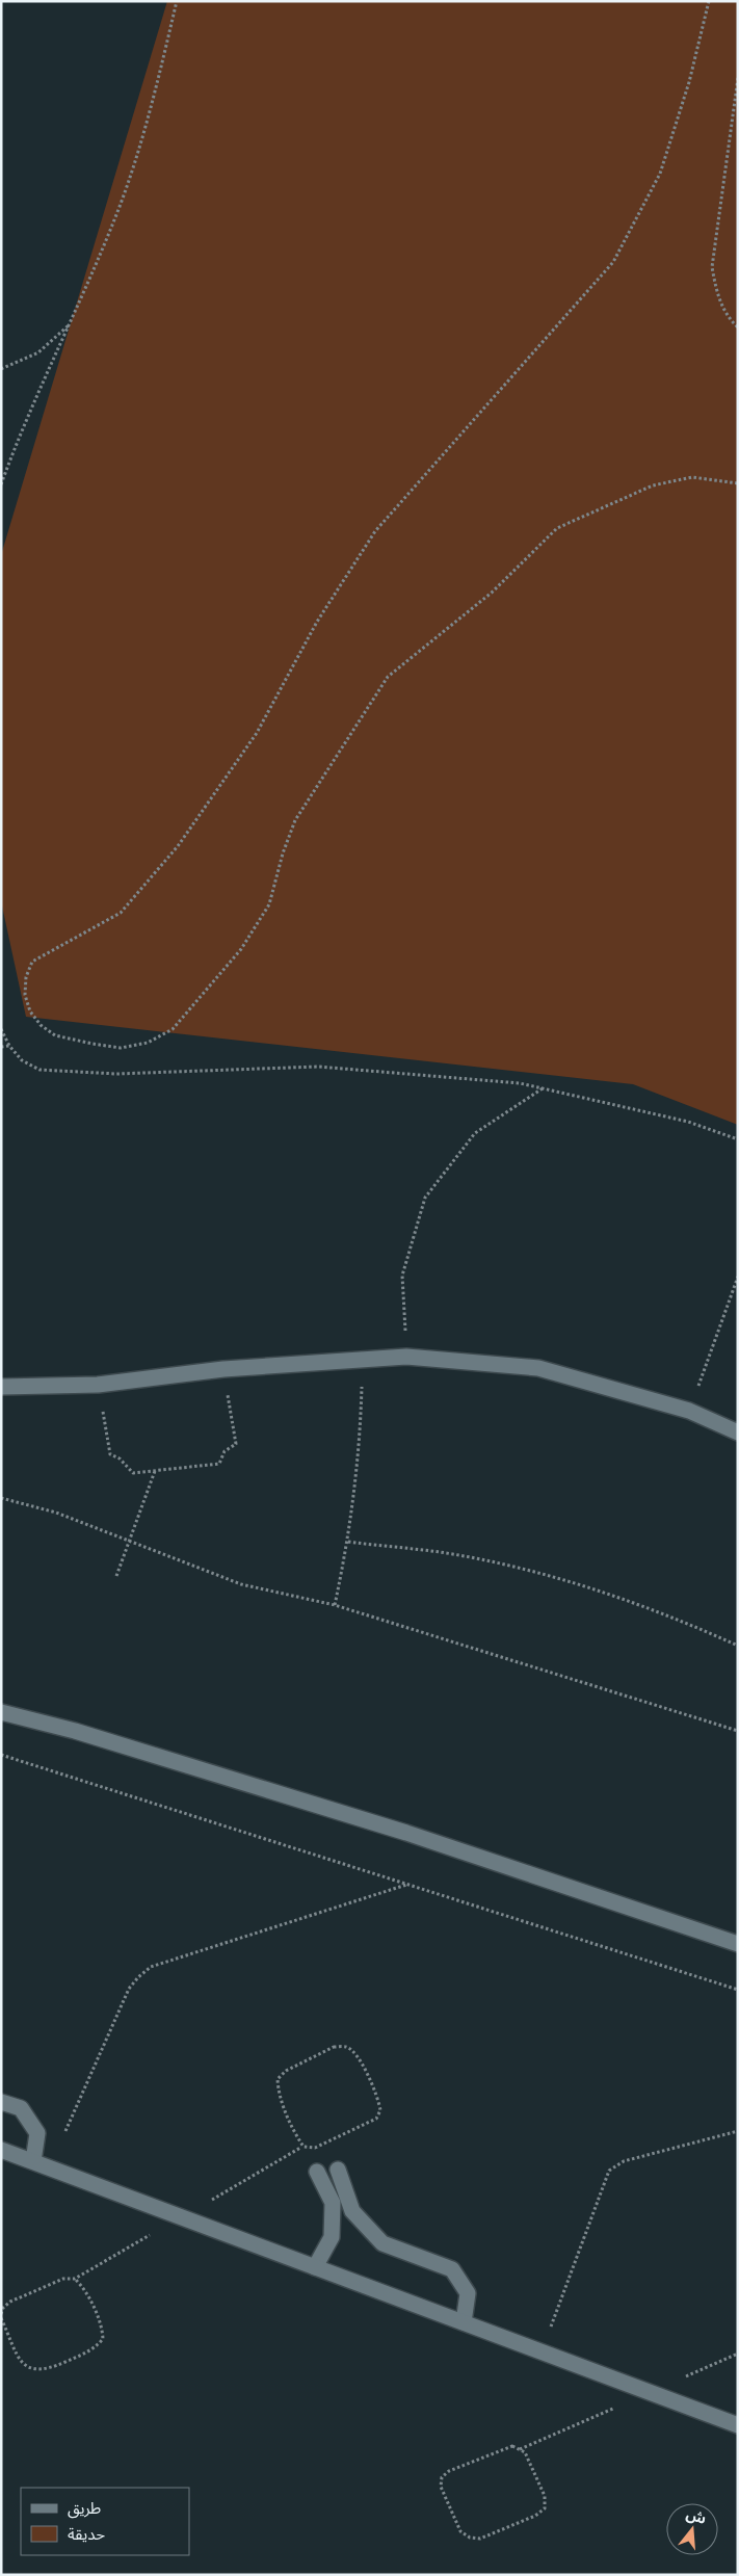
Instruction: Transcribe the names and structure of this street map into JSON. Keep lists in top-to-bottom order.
{
  "legend": ["طريق", "حديقة"],
  "north": "top"
}
